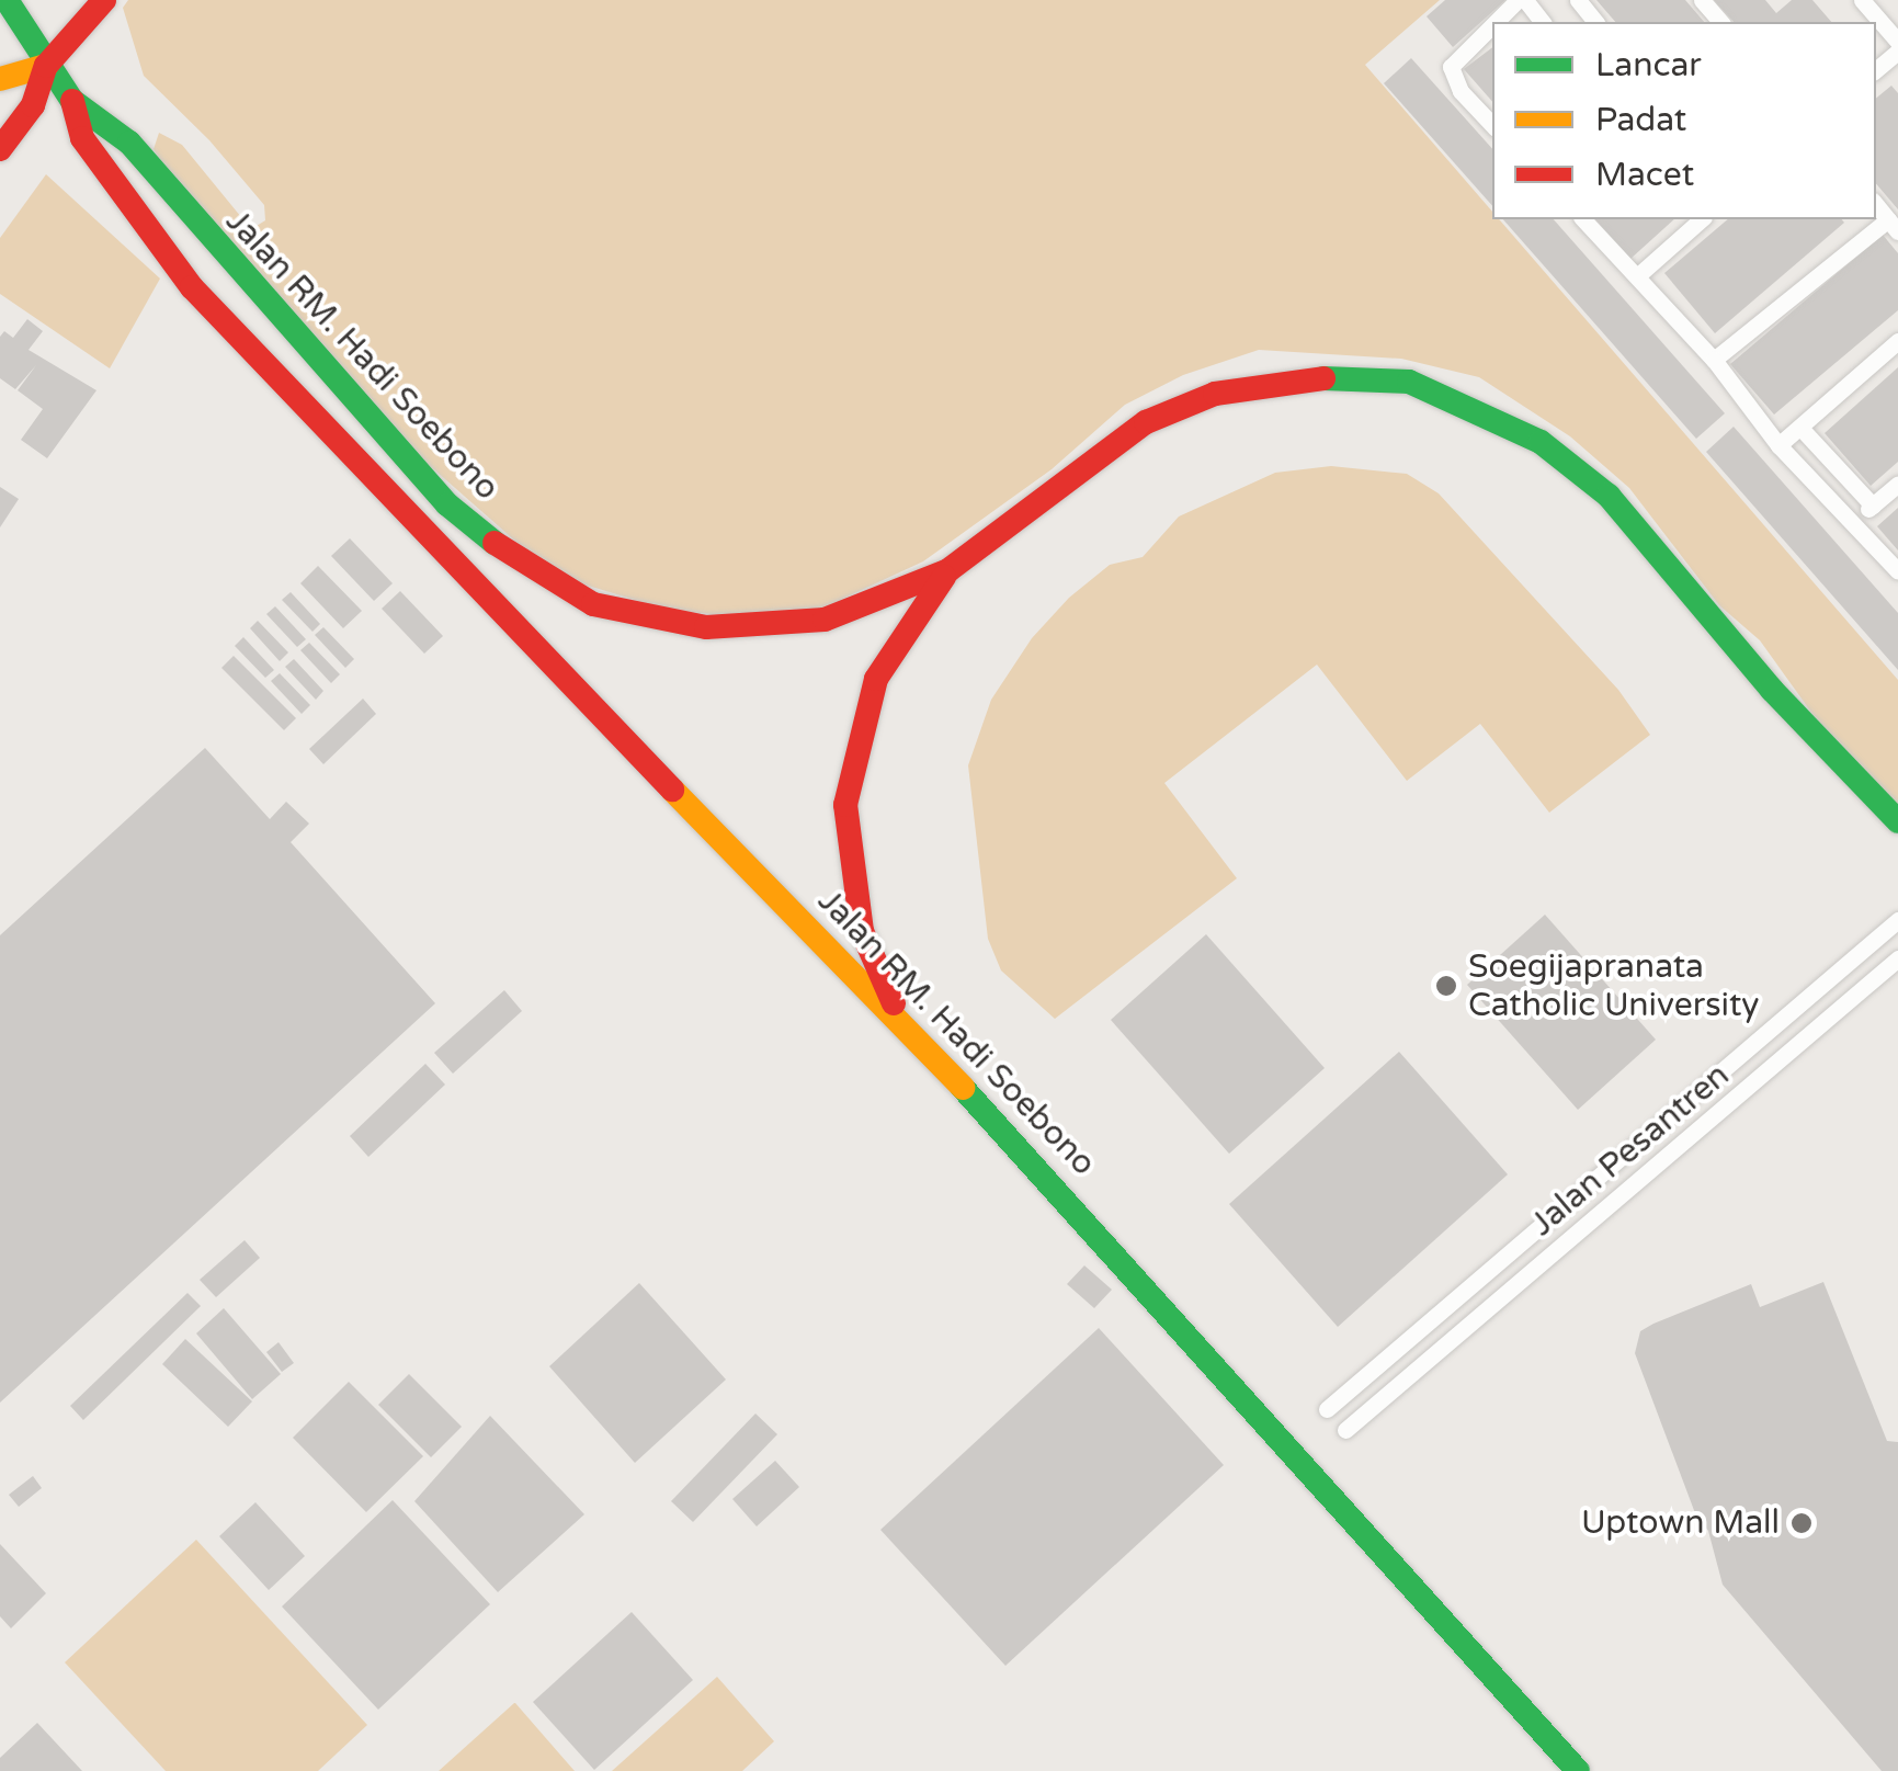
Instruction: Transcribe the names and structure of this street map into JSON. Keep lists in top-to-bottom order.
{
  "streets": {
    "main road": ["Jalan RM. Hadi Soebono"],
    "street": ["Jalan Pesantren"]
  },
  "places": ["Soegijapranata Catholic University", "Uptown Mall"],
  "legend": ["Lancar", "Padat", "Macet"]
}
